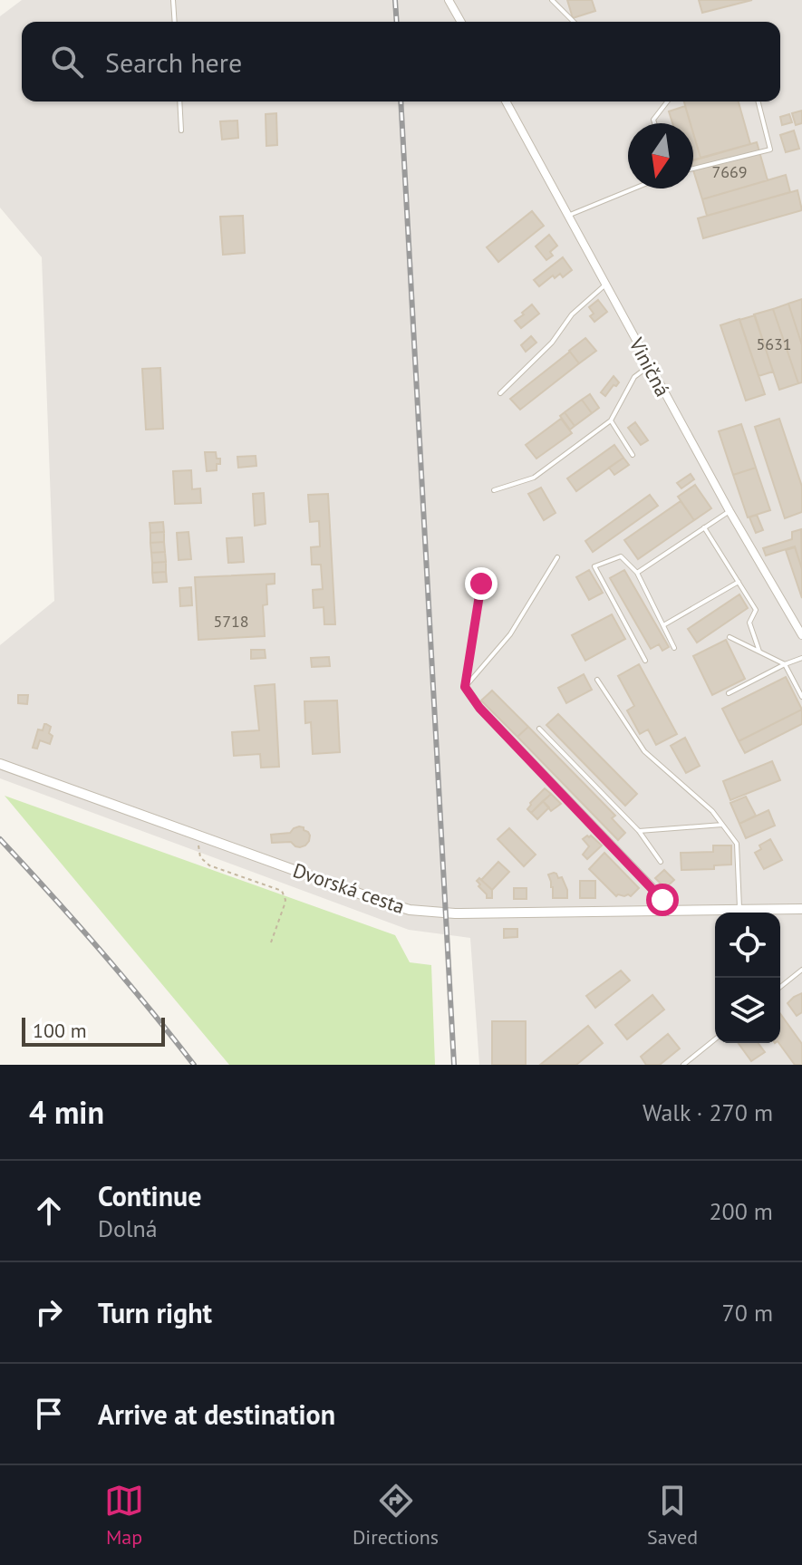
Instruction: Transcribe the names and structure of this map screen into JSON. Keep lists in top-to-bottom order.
{
  "streets": {
    "street": ["Viničná", "Dvorská cesta"]
  },
  "house_numbers": ["7669", "5631", "5718"],
  "scale_bar": "100 m",
  "north": "bottom",
  "page": {
    "search": "Search here",
    "scale": "100 m",
    "heading": ["4 min", "Walk · 270 m"],
    "list": [
      ["Continue", "Dolná", "200 m"],
      ["Turn right", "70 m"],
      "Arrive at destination"
    ],
    "nav": ["Map", "Directions", "Saved"]
  }
}
